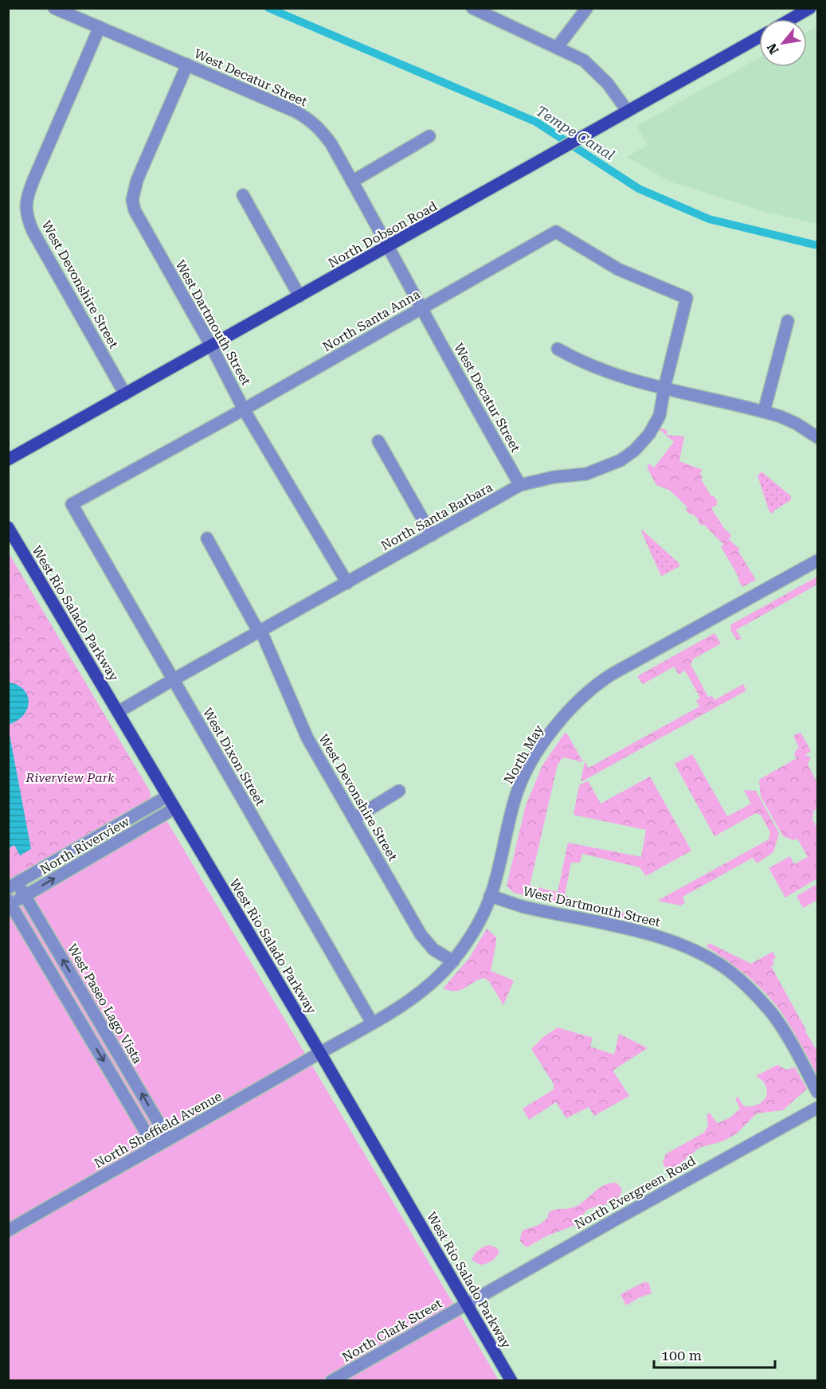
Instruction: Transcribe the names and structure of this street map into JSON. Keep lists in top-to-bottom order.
{
  "streets": {
    "main road": ["North Dobson Road", "West Rio Salado Parkway"],
    "street": [
      "West Decatur Street",
      "West Devonshire Street",
      "North Santa Anna",
      "West Dartmouth Street",
      "North Santa Barbara",
      "North May",
      "West Dixon Street",
      "North Riverview",
      "West Paseo Lago Vista",
      "North Sheffield Avenue",
      "North Evergreen Road",
      "North Clark Street"
    ]
  },
  "crossings": [
    ["West Decatur Street", "North Dobson Road"],
    ["West Decatur Street", "West Devonshire Street"],
    ["West Decatur Street", "North Santa Anna"],
    ["West Decatur Street", "West Dartmouth Street"],
    ["West Decatur Street", "North Santa Barbara"],
    ["North Dobson Road", "West Devonshire Street"],
    ["North Dobson Road", "West Dartmouth Street"],
    ["West Devonshire Street", "North Santa Barbara"],
    ["West Devonshire Street", "North May"],
    ["North Santa Anna", "West Dartmouth Street"],
    ["North Santa Anna", "North Santa Barbara"],
    ["North Santa Anna", "West Dixon Street"],
    ["West Dartmouth Street", "North Santa Barbara"],
    ["West Dartmouth Street", "North May"],
    ["North Santa Barbara", "West Rio Salado Parkway"],
    ["North Santa Barbara", "West Dixon Street"],
    ["West Rio Salado Parkway", "North May"],
    ["West Rio Salado Parkway", "North Riverview"],
    ["West Rio Salado Parkway", "North Sheffield Avenue"],
    ["West Rio Salado Parkway", "North Evergreen Road"],
    ["West Rio Salado Parkway", "North Clark Street"],
    ["North May", "West Dixon Street"],
    ["North May", "North Sheffield Avenue"],
    ["North Riverview", "West Paseo Lago Vista"],
    ["West Paseo Lago Vista", "North Sheffield Avenue"],
    ["North Evergreen Road", "North Clark Street"]
  ],
  "water": ["Tempe Canal"],
  "parks": ["Riverview Park"],
  "scale_bar": "100 m",
  "north": "bottom left"
}
